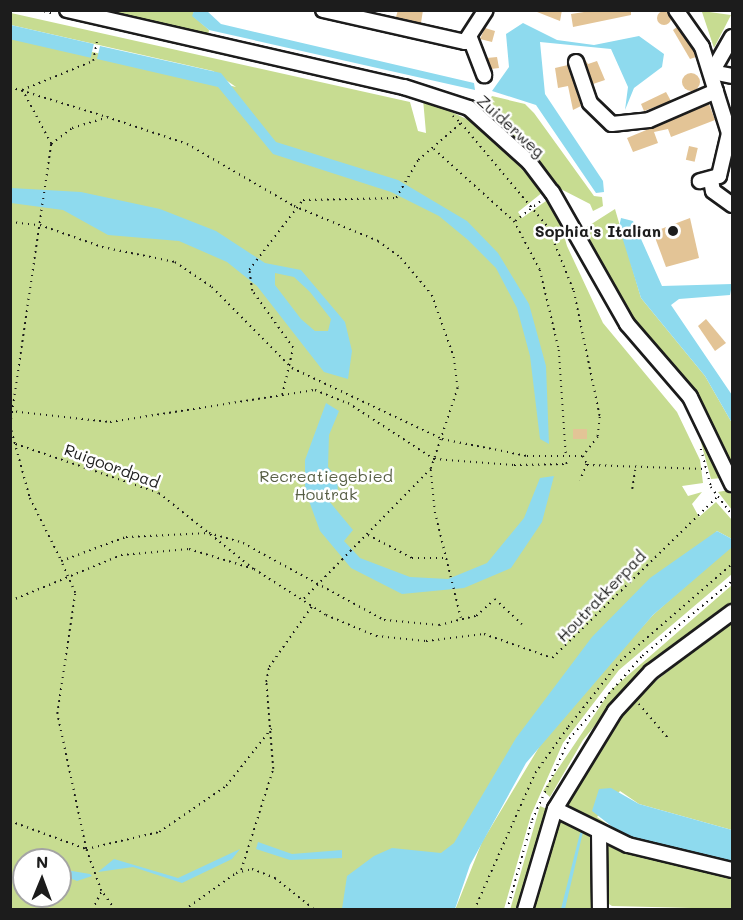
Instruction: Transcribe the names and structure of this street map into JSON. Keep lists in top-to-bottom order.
{
  "streets": {
    "street": ["Zuiderweg"],
    "path": ["Ruigoordpad", "Houtrakkerpad"]
  },
  "parks": ["Recreatiegebied Houtrak"],
  "places": ["Sophia's Italian"],
  "north": "top"
}
